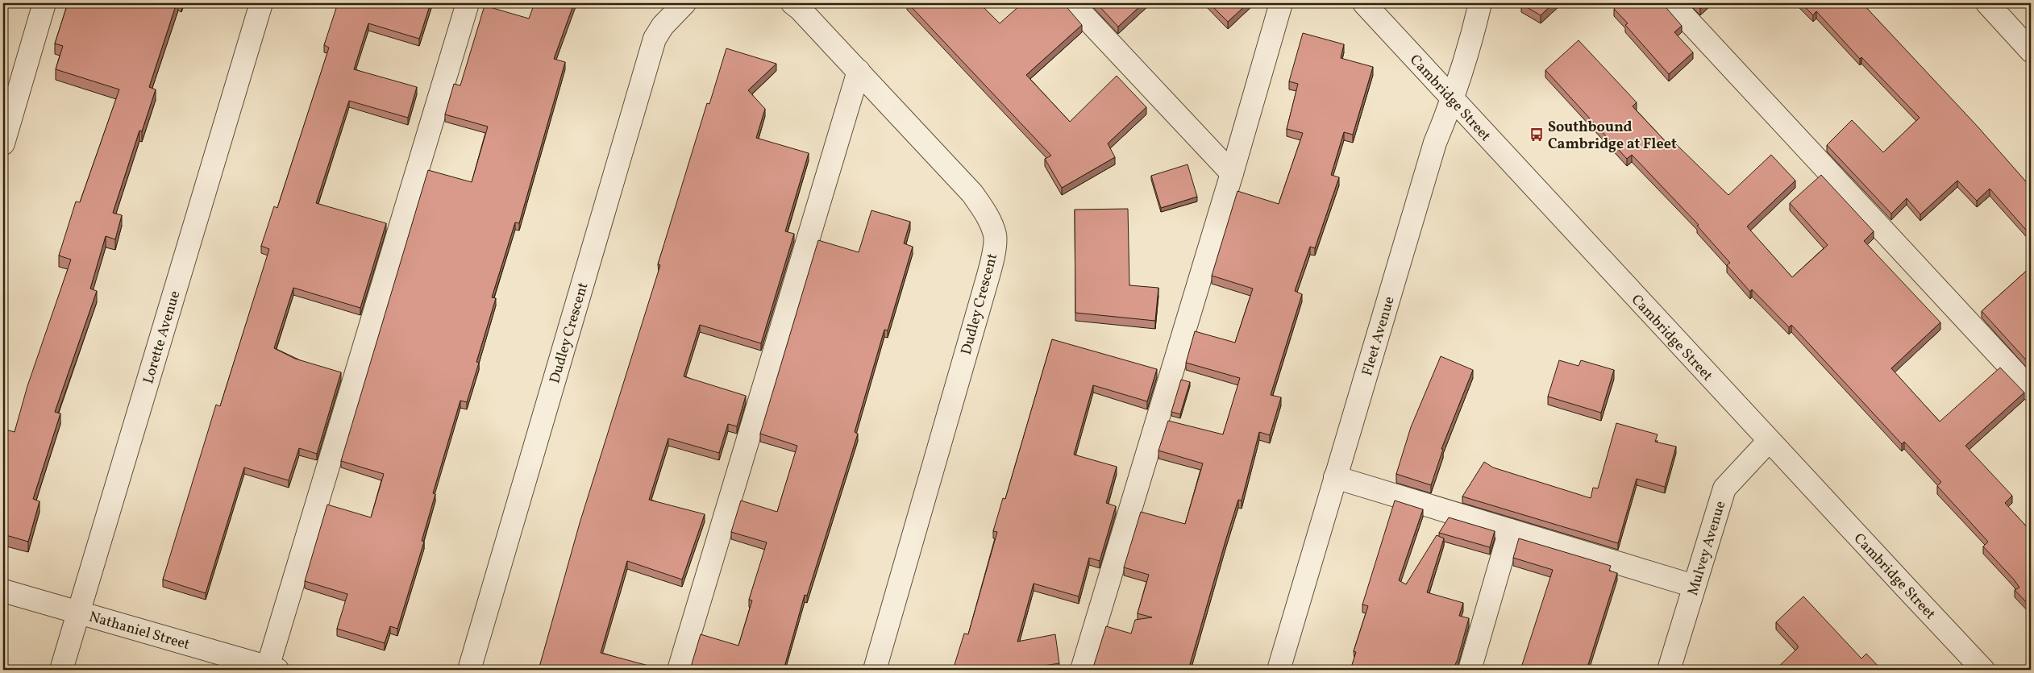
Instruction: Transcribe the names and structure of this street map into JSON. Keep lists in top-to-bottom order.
{
  "streets": {
    "street": [
      "Cambridge Street",
      "Dudley Crescent",
      "Fleet Avenue",
      "Lorette Avenue",
      "Mulvey Avenue",
      "Nathaniel Street"
    ]
  },
  "crossings": [
    ["Cambridge Street", "Fleet Avenue"],
    ["Cambridge Street", "Mulvey Avenue"],
    ["Lorette Avenue", "Nathaniel Street"]
  ],
  "places": {
    "bus stop": ["Southbound Cambridge at Fleet"]
  }
}
